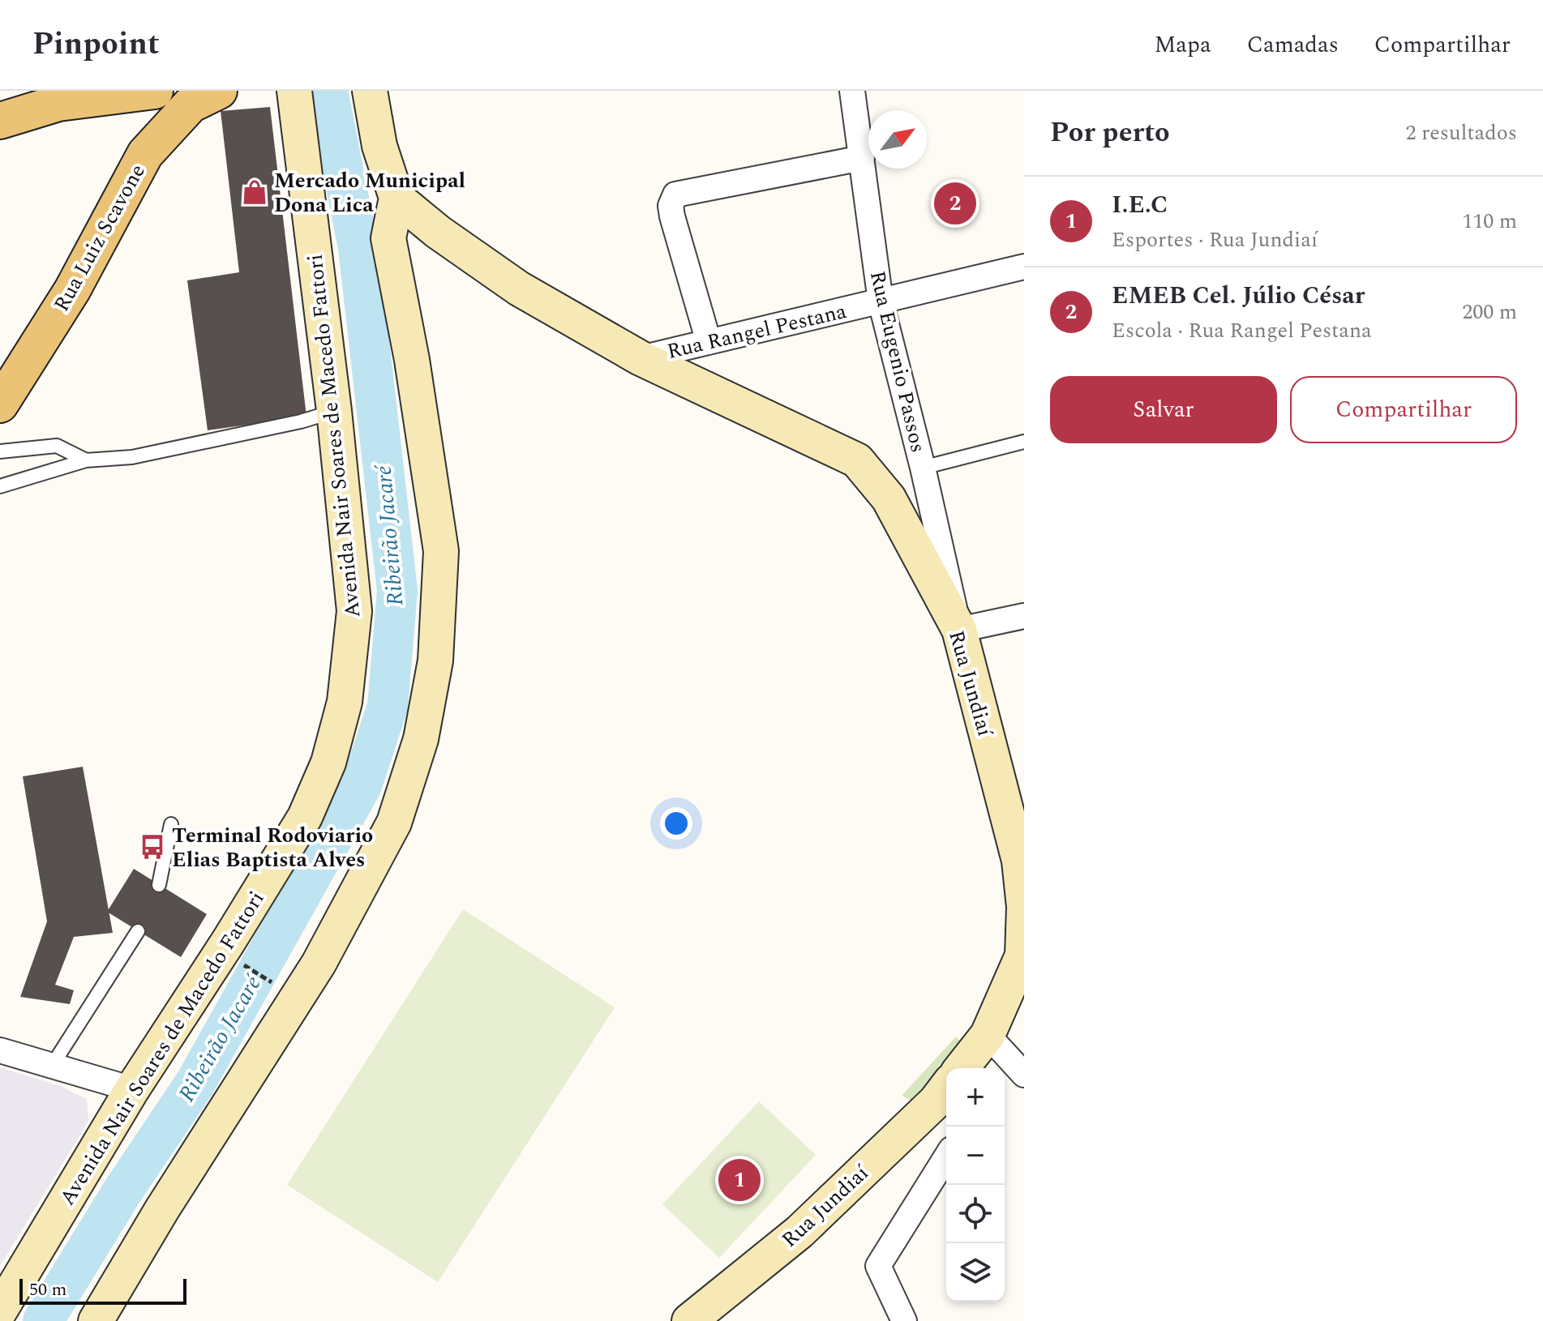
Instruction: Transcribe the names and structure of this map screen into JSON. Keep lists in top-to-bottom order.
{
  "streets": {
    "main road": ["Rua Luiz Scavone", "Avenida Nair Soares de Macedo Fattori", "Rua Jundiaí"],
    "street": ["Rua Rangel Pestana", "Rua Eugenio Passos"]
  },
  "crossings": [
    ["Rua Rangel Pestana", "Rua Eugenio Passos"],
    ["Rua Rangel Pestana", "Rua Jundiaí"],
    ["Rua Eugenio Passos", "Rua Jundiaí"]
  ],
  "water": ["Ribeirão Jacaré"],
  "places": {
    "shop": ["Mercado Municipal Dona Lica"],
    "bus stop": ["Terminal Rodoviario Elias Baptista Alves"]
  },
  "scale_bar": "50 m",
  "north": "top right",
  "page": {
    "header": "Pinpoint",
    "nav": ["Mapa", "Camadas", "Compartilhar"],
    "heading": ["Por perto", "2 resultados"],
    "list": [
      {
        "mark": "1",
        "name": "I.E.C",
        "note": "Esportes · Rua Jundiaí",
        "value": "110 m"
      },
      {
        "mark": "2",
        "name": "EMEB Cel. Júlio César",
        "note": "Escola · Rua Rangel Pestana",
        "value": "200 m"
      }
    ],
    "pins": ["2", "1"],
    "buttons": ["Salvar", "Compartilhar"],
    "map_buttons": ["+", "−"],
    "scale": "50 m"
  }
}
